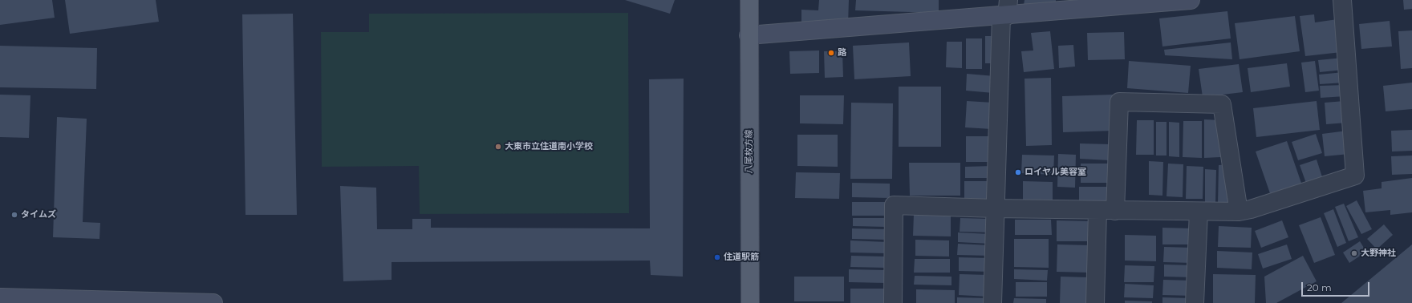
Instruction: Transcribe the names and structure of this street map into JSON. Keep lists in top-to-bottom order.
{
  "streets": {
    "main road": ["八尾枚方線"]
  },
  "places": [
    "路",
    "大東市立住道南小学校",
    "ロイヤル美容室",
    "タイムズ",
    "大野神社",
    "住道駅筋"
  ],
  "scale_bar": "20 m"
}
